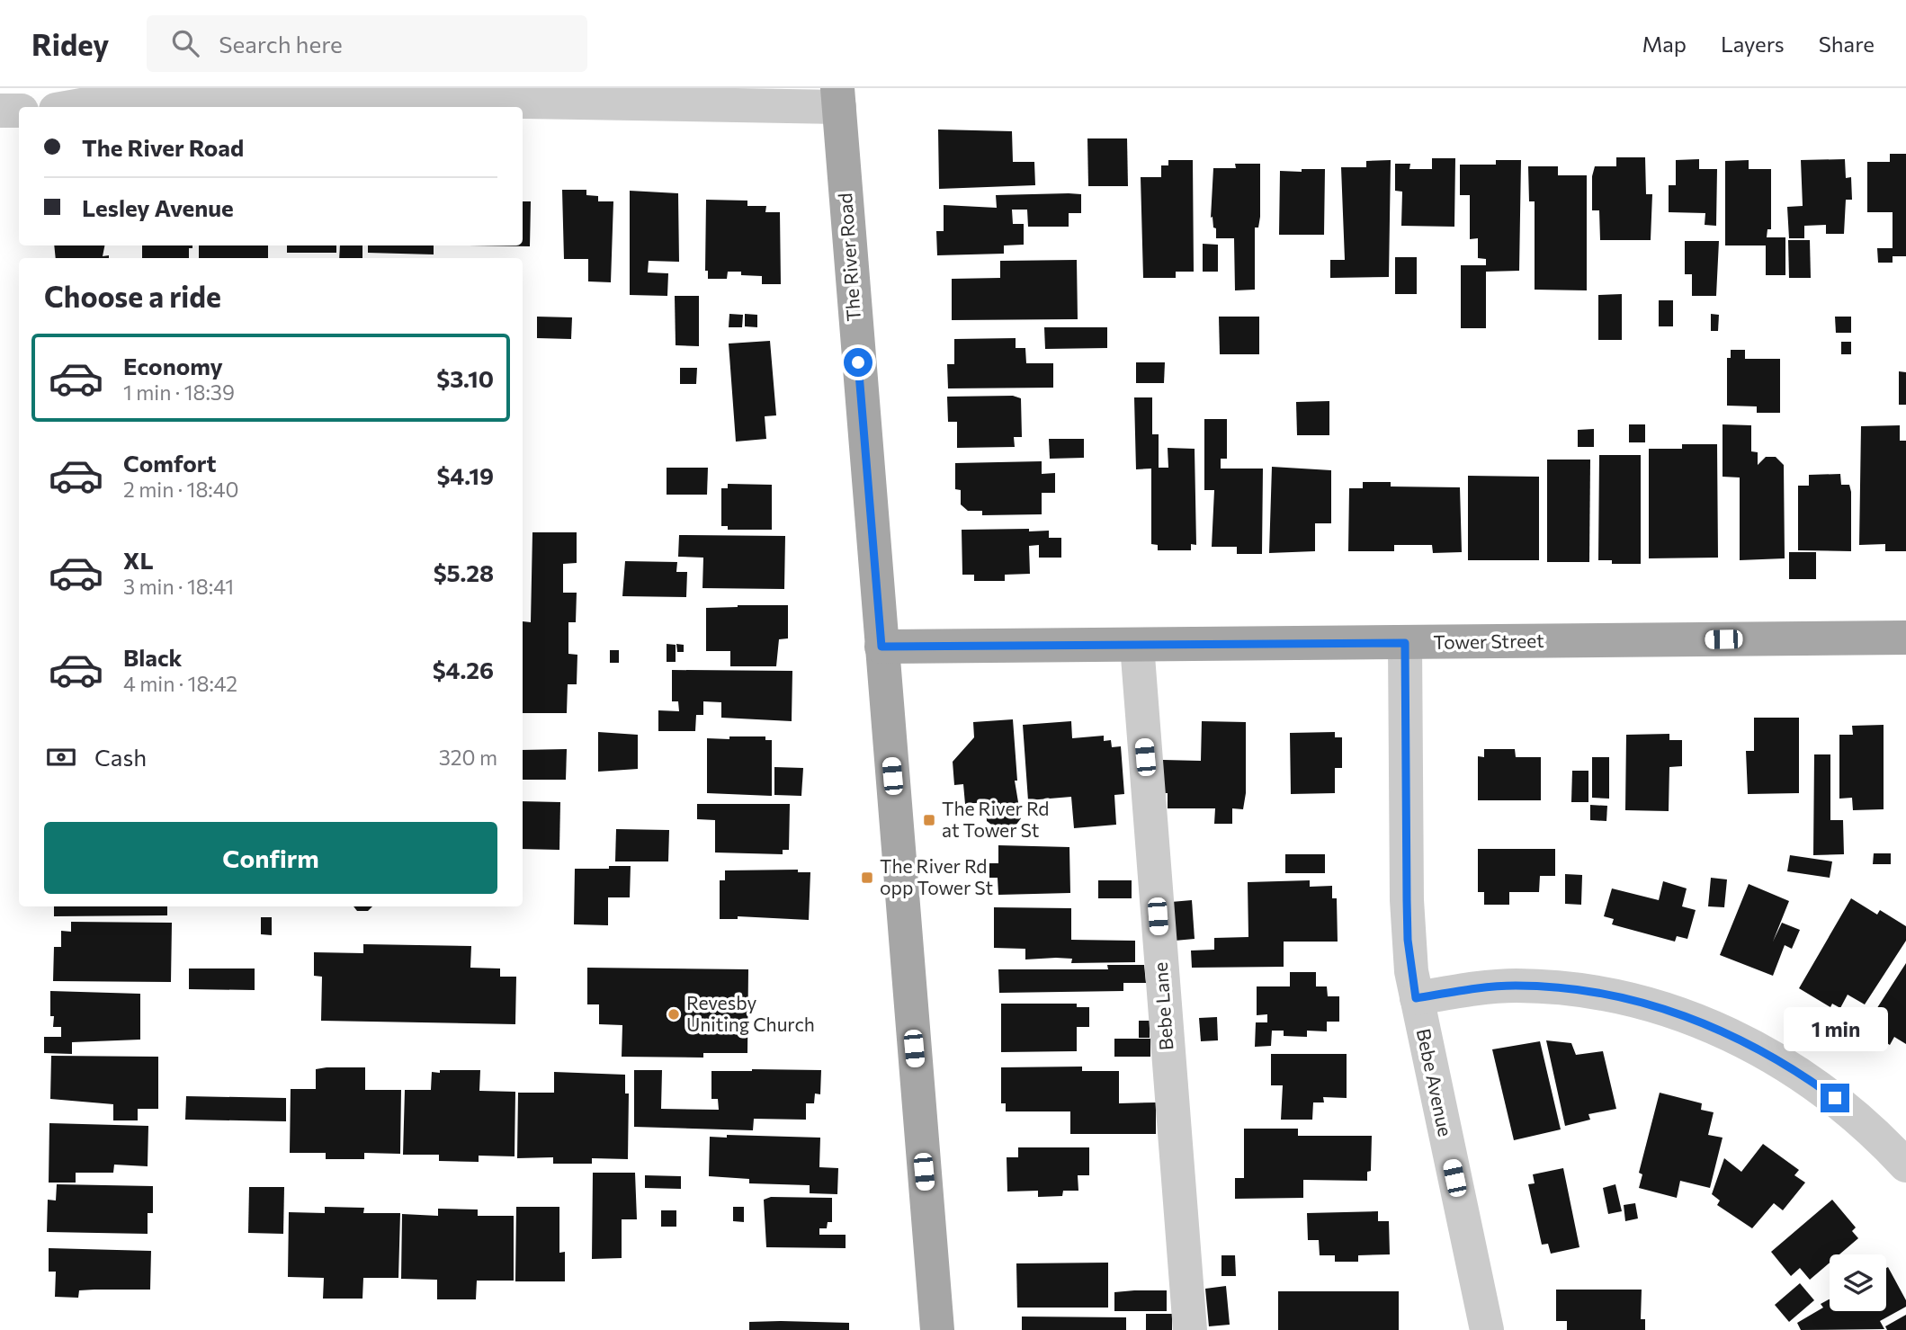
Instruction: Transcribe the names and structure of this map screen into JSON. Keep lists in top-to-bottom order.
{
  "streets": {
    "main road": ["The River Road", "Tower Street"],
    "street": ["Bebe Lane", "Bebe Avenue"]
  },
  "crossings": [
    ["The River Road", "Tower Street"],
    ["Tower Street", "Bebe Lane"],
    ["Tower Street", "Bebe Avenue"]
  ],
  "places": {
    "transit": ["The River Rd at Tower St", "The River Rd opp Tower St"],
    "other": ["Revesby Uniting Church"]
  },
  "page": {
    "header": "Ridey",
    "search": "Search here",
    "nav": ["Map", "Layers", "Share"],
    "banner": ["The River Road", "Lesley Avenue"],
    "heading": "Choose a ride",
    "list": [
      {
        "name": "Economy",
        "note": "1 min · 18:39",
        "value": "$3.10"
      },
      {
        "name": "Comfort",
        "note": "2 min · 18:40",
        "value": "$4.19"
      },
      {
        "name": "XL",
        "note": "3 min · 18:41",
        "value": "$5.28"
      },
      {
        "name": "Black",
        "note": "4 min · 18:42",
        "value": "$4.26"
      }
    ],
    "pay": ["Cash", "320 m"],
    "buttons": "Confirm",
    "bubble": "1 min"
  }
}
